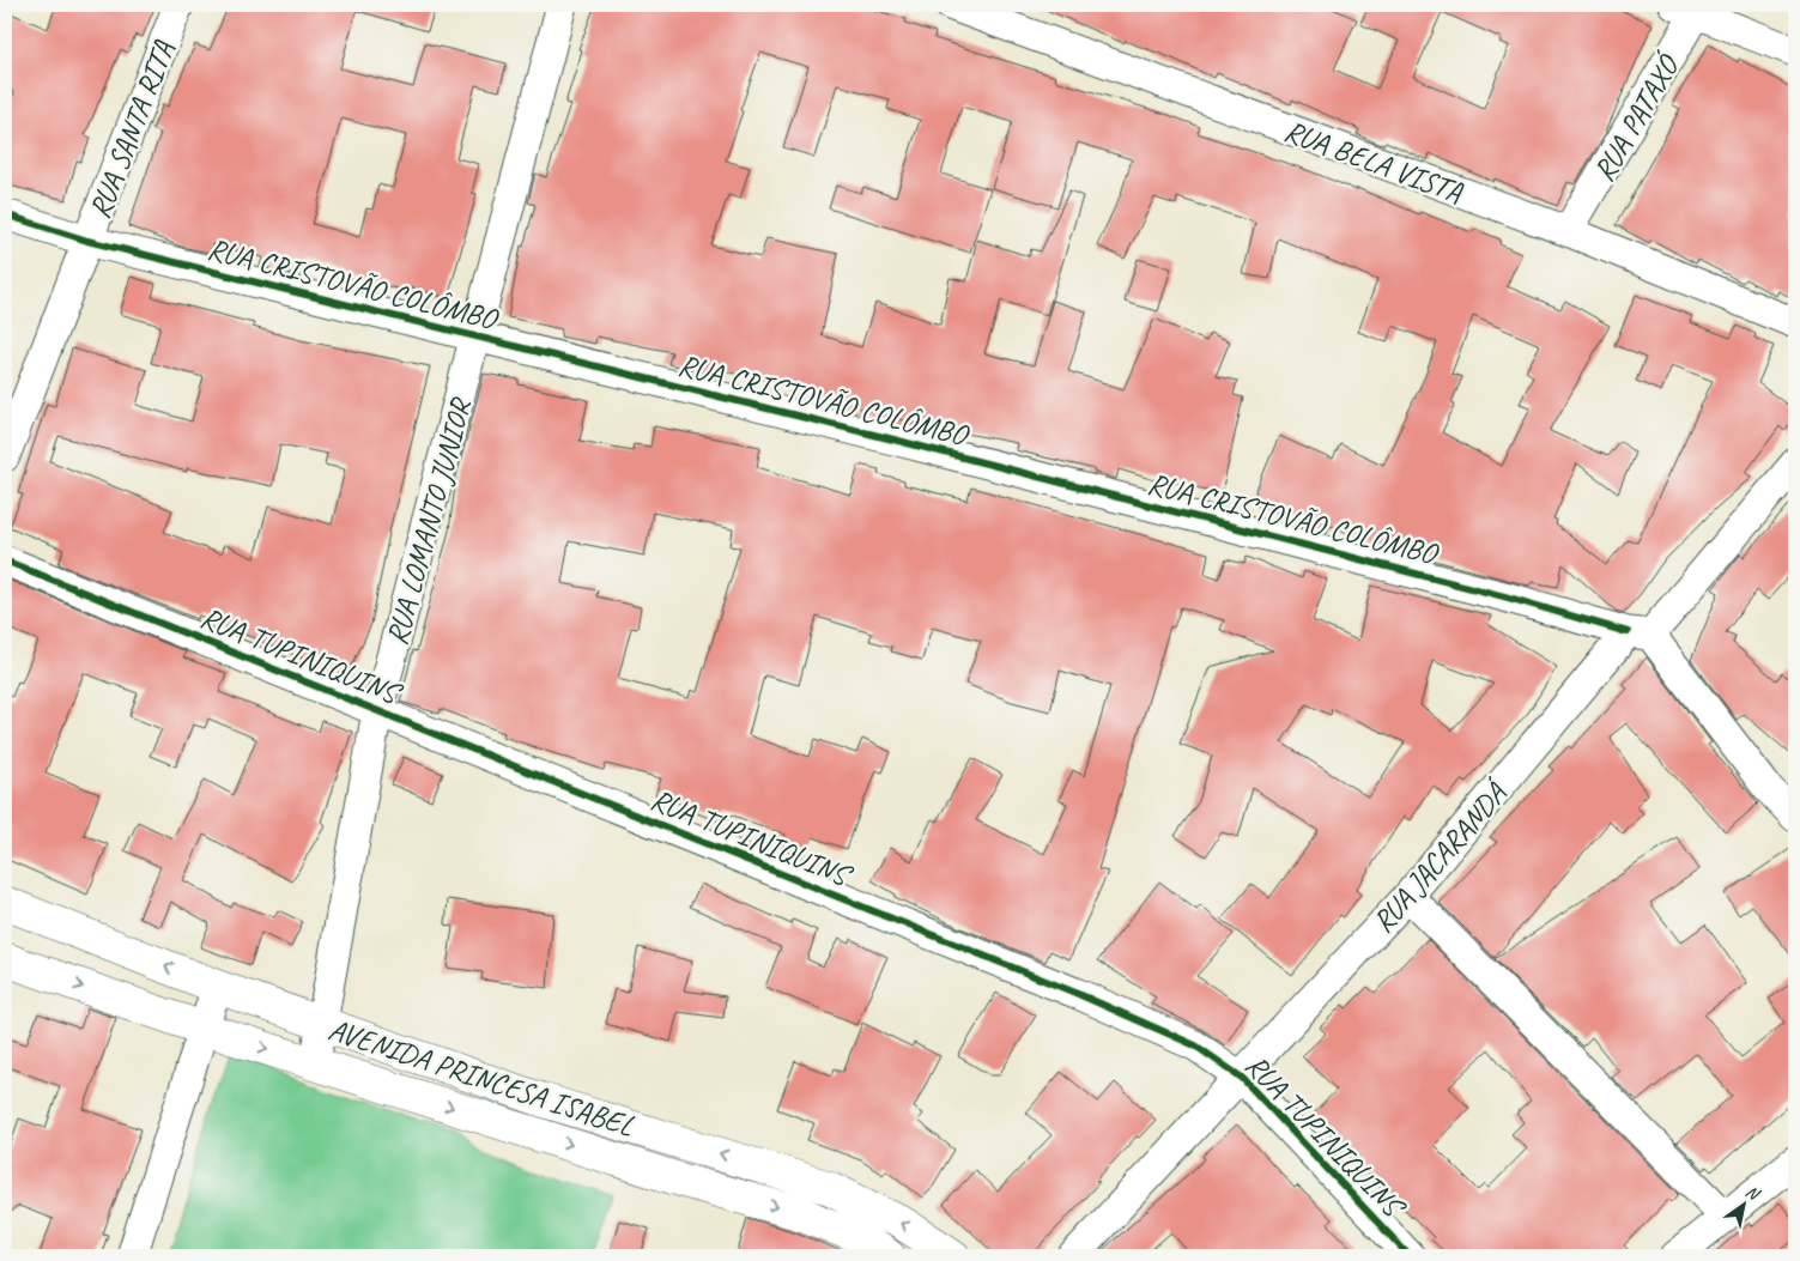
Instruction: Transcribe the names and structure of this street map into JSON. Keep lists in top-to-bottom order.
{
  "streets": {
    "main road": ["AVENIDA PRINCESA ISABEL"],
    "street": [
      "RUA PATAXÓ",
      "RUA SANTA RITA",
      "RUA BELA VISTA",
      "RUA CRISTOVÃO COLÔMBO",
      "RUA LOMANTO JUNIOR",
      "RUA TUPINIQUINS",
      "RUA JACARANDÁ"
    ]
  },
  "crossings": [
    ["RUA PATAXÓ", "RUA BELA VISTA"],
    ["RUA SANTA RITA", "RUA CRISTOVÃO COLÔMBO"],
    ["RUA CRISTOVÃO COLÔMBO", "RUA LOMANTO JUNIOR"],
    ["RUA CRISTOVÃO COLÔMBO", "RUA JACARANDÁ"],
    ["RUA LOMANTO JUNIOR", "RUA TUPINIQUINS"],
    ["RUA LOMANTO JUNIOR", "AVENIDA PRINCESA ISABEL"],
    ["RUA TUPINIQUINS", "RUA JACARANDÁ"]
  ],
  "north": "top right"
}
